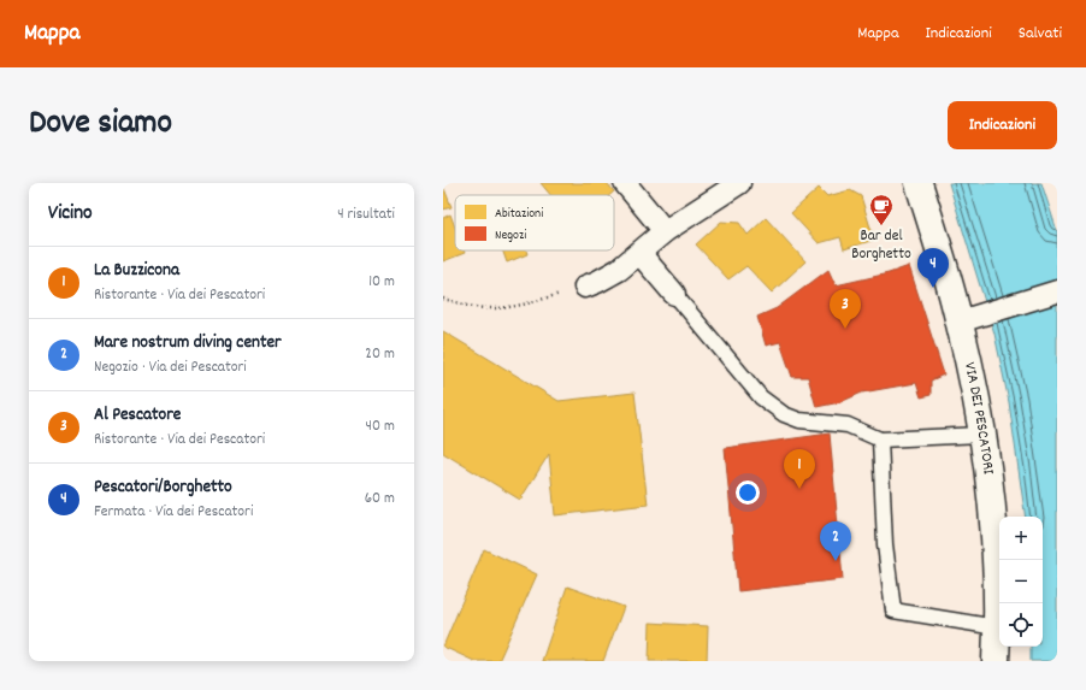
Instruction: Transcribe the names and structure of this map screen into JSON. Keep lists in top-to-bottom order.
{
  "streets": {
    "street": ["VIA DEI PESCATORI"]
  },
  "places": {
    "cafe": ["Bar del Borghetto"]
  },
  "legend": ["Abitazioni", "Negozi"],
  "page": {
    "header": "Mappa",
    "nav": ["Mappa", "Indicazioni", "Salvati"],
    "title": "Dove siamo",
    "buttons": "Indicazioni",
    "heading": ["Vicino", "4 risultati"],
    "list": [
      {
        "mark": "1",
        "name": "La Buzzicona",
        "note": "Ristorante · Via dei Pescatori",
        "value": "10 m"
      },
      {
        "mark": "2",
        "name": "Mare nostrum diving center",
        "note": "Negozio · Via dei Pescatori",
        "value": "20 m"
      },
      {
        "mark": "3",
        "name": "Al Pescatore",
        "note": "Ristorante · Via dei Pescatori",
        "value": "40 m"
      },
      {
        "mark": "4",
        "name": "Pescatori/Borghetto",
        "note": "Fermata · Via dei Pescatori",
        "value": "60 m"
      }
    ],
    "pins": [
      "4",
      "3",
      "1",
      "2"
    ],
    "map_buttons": ["+", "−"]
  }
}
